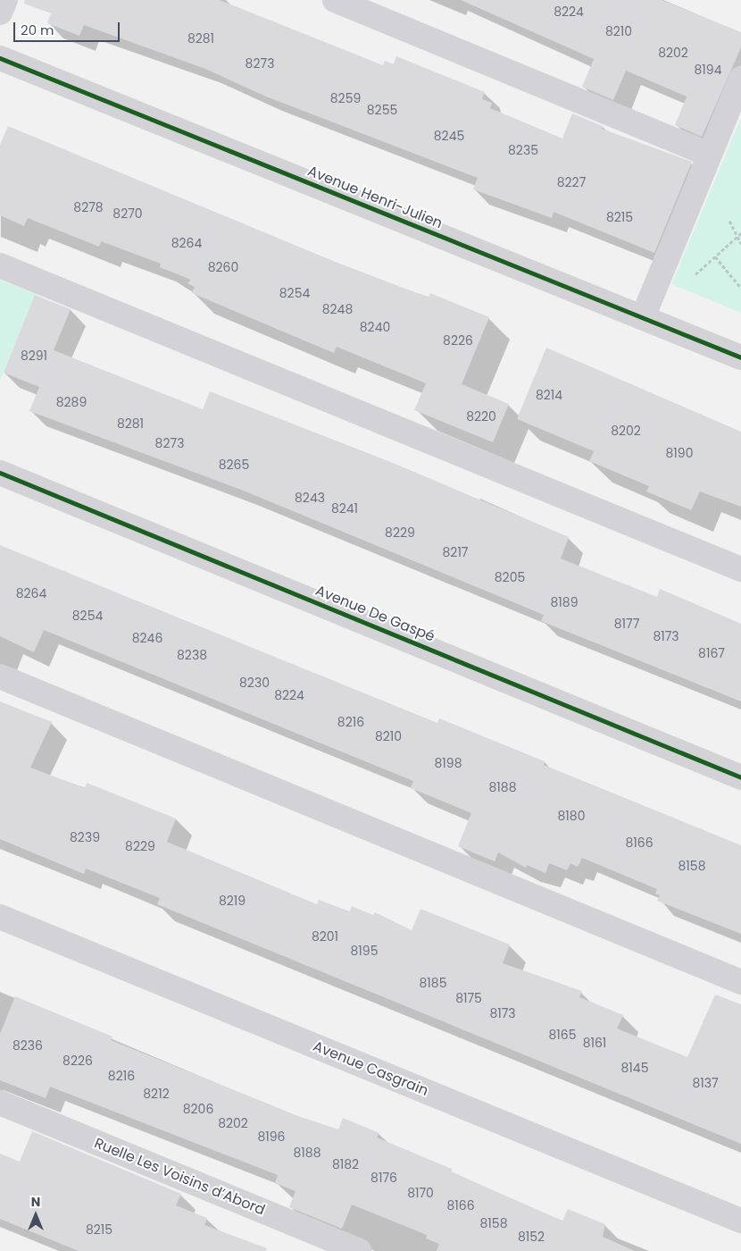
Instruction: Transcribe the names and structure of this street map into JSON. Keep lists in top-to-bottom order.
{
  "streets": {
    "street": [
      "Avenue Henri-Julien",
      "Avenue De Gaspé",
      "Avenue Casgrain",
      "Ruelle Les Voisins d’Abord"
    ]
  },
  "house_numbers": [
    "8224",
    "8210",
    "8281",
    "8202",
    "8273",
    "8194",
    "8259",
    "8255",
    "8245",
    "8235",
    "8227",
    "8278",
    "8270",
    "8215",
    "8264",
    "8260",
    "8254",
    "8248",
    "8240",
    "8226",
    "8291",
    "8214",
    "8289",
    "8220",
    "8281",
    "8202",
    "8273",
    "8190",
    "8265",
    "8243",
    "8241",
    "8229",
    "8217",
    "8205",
    "8264",
    "8189",
    "8254",
    "8177",
    "8173",
    "8246",
    "8167",
    "8238",
    "8230",
    "8224",
    "8216",
    "8210",
    "8198",
    "8188",
    "8180",
    "8239",
    "8166",
    "8229",
    "8158",
    "8219",
    "8201",
    "8195",
    "8185",
    "8175",
    "8173",
    "8165",
    "8161",
    "8236",
    "8226",
    "8145",
    "8216",
    "8137",
    "8212",
    "8206",
    "8202",
    "8196",
    "8188",
    "8182",
    "8176",
    "8170",
    "8166",
    "8158",
    "8215",
    "8152"
  ],
  "scale_bar": "20 m",
  "north": "top"
}
